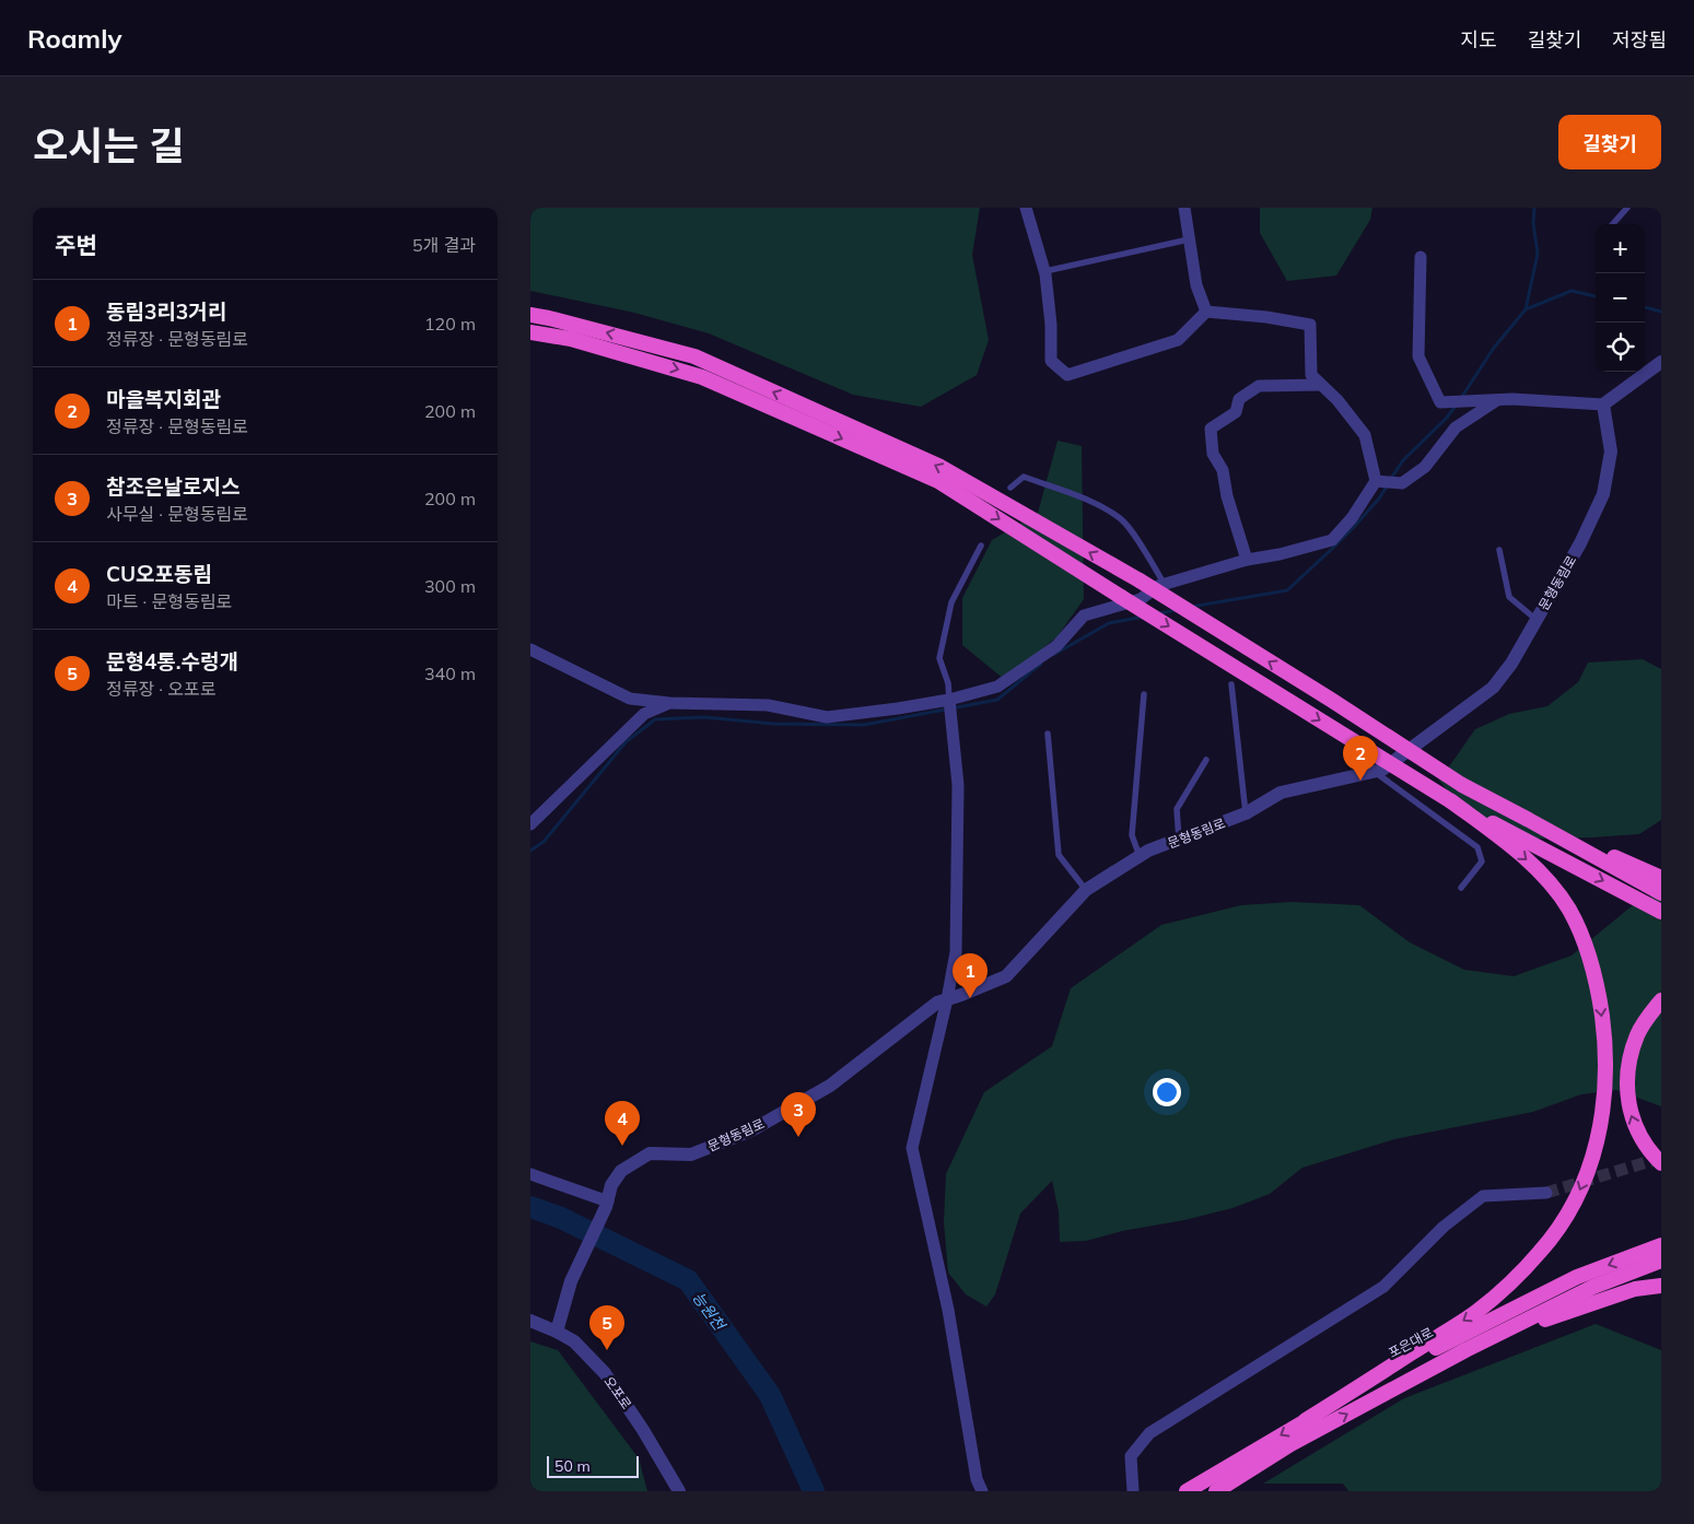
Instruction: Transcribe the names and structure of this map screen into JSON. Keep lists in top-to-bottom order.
{
  "streets": {
    "highway": ["포은대로"],
    "street": ["문형동림로", "오포로"]
  },
  "crossings": [
    ["문형동림로", "오포로"]
  ],
  "water": ["능원천"],
  "scale_bar": "50 m",
  "page": {
    "header": "Roamly",
    "nav": ["지도", "길찾기", "저장됨"],
    "title": "오시는 길",
    "buttons": "길찾기",
    "heading": ["주변", "5개 결과"],
    "map_buttons": ["+", "−"],
    "list": [
      {
        "mark": "1",
        "name": "동림3리3거리",
        "note": "정류장 · 문형동림로",
        "value": "120 m"
      },
      {
        "mark": "2",
        "name": "마을복지회관",
        "note": "정류장 · 문형동림로",
        "value": "200 m"
      },
      {
        "mark": "3",
        "name": "참조은날로지스",
        "note": "사무실 · 문형동림로",
        "value": "200 m"
      },
      {
        "mark": "4",
        "name": "CU오포동림",
        "note": "마트 · 문형동림로",
        "value": "300 m"
      },
      {
        "mark": "5",
        "name": "문형4통.수렁개",
        "note": "정류장 · 오포로",
        "value": "340 m"
      }
    ],
    "pins": [
      "2",
      "1",
      "3",
      "4",
      "5"
    ],
    "scale": "50 m"
  }
}
